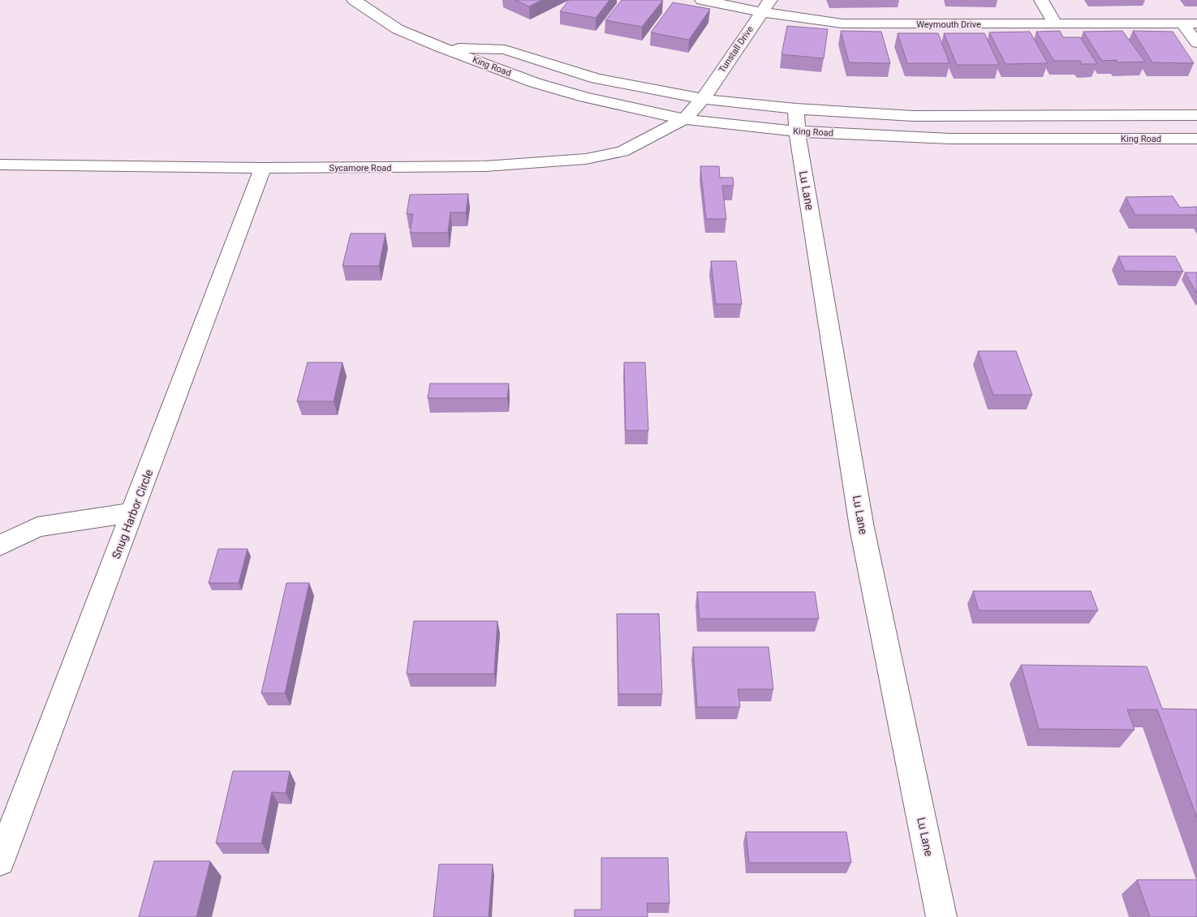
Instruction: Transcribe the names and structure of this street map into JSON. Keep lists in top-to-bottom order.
{
  "streets": {
    "street": [
      "Weymouth Drive",
      "Tunstall Drive",
      "King Road",
      "Sycamore Road",
      "Lu Lane",
      "Snug Harbor Circle"
    ]
  },
  "crossings": [
    ["Weymouth Drive", "Tunstall Drive"],
    ["Tunstall Drive", "King Road"],
    ["Tunstall Drive", "Sycamore Road"],
    ["King Road", "Sycamore Road"],
    ["King Road", "Lu Lane"],
    ["Sycamore Road", "Snug Harbor Circle"]
  ]
}
